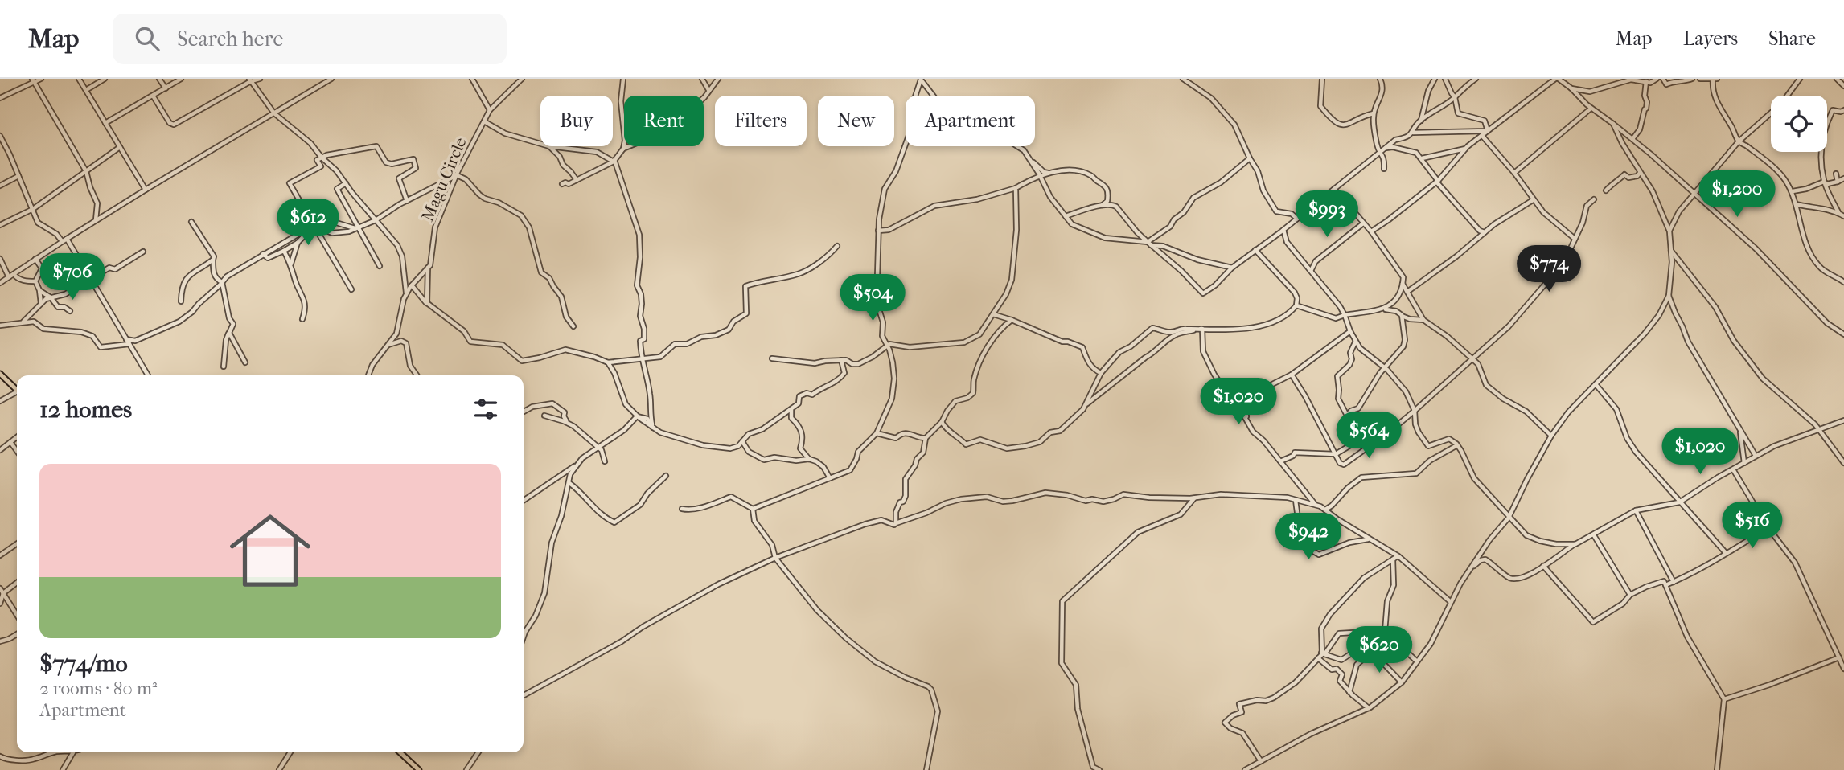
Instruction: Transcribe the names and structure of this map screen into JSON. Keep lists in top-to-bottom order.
{
  "streets": {
    "street": ["Magu Circle"]
  },
  "page": {
    "header": "Map",
    "search": "Search here",
    "nav": ["Map", "Layers", "Share"],
    "chip": [
      "Buy",
      "Rent",
      "Filters",
      "New",
      "Apartment"
    ],
    "price": [
      "$1,200",
      "$993",
      "$612",
      "$774",
      "$706",
      "$504",
      "$1,020",
      "$564",
      "$1,020",
      "$516",
      "$942",
      "$620"
    ],
    "heading": "12 homes",
    "list": [
      {
        "name": "$774/mo",
        "note": "2 rooms · 80 m² · Apartment"
      }
    ]
  }
}
